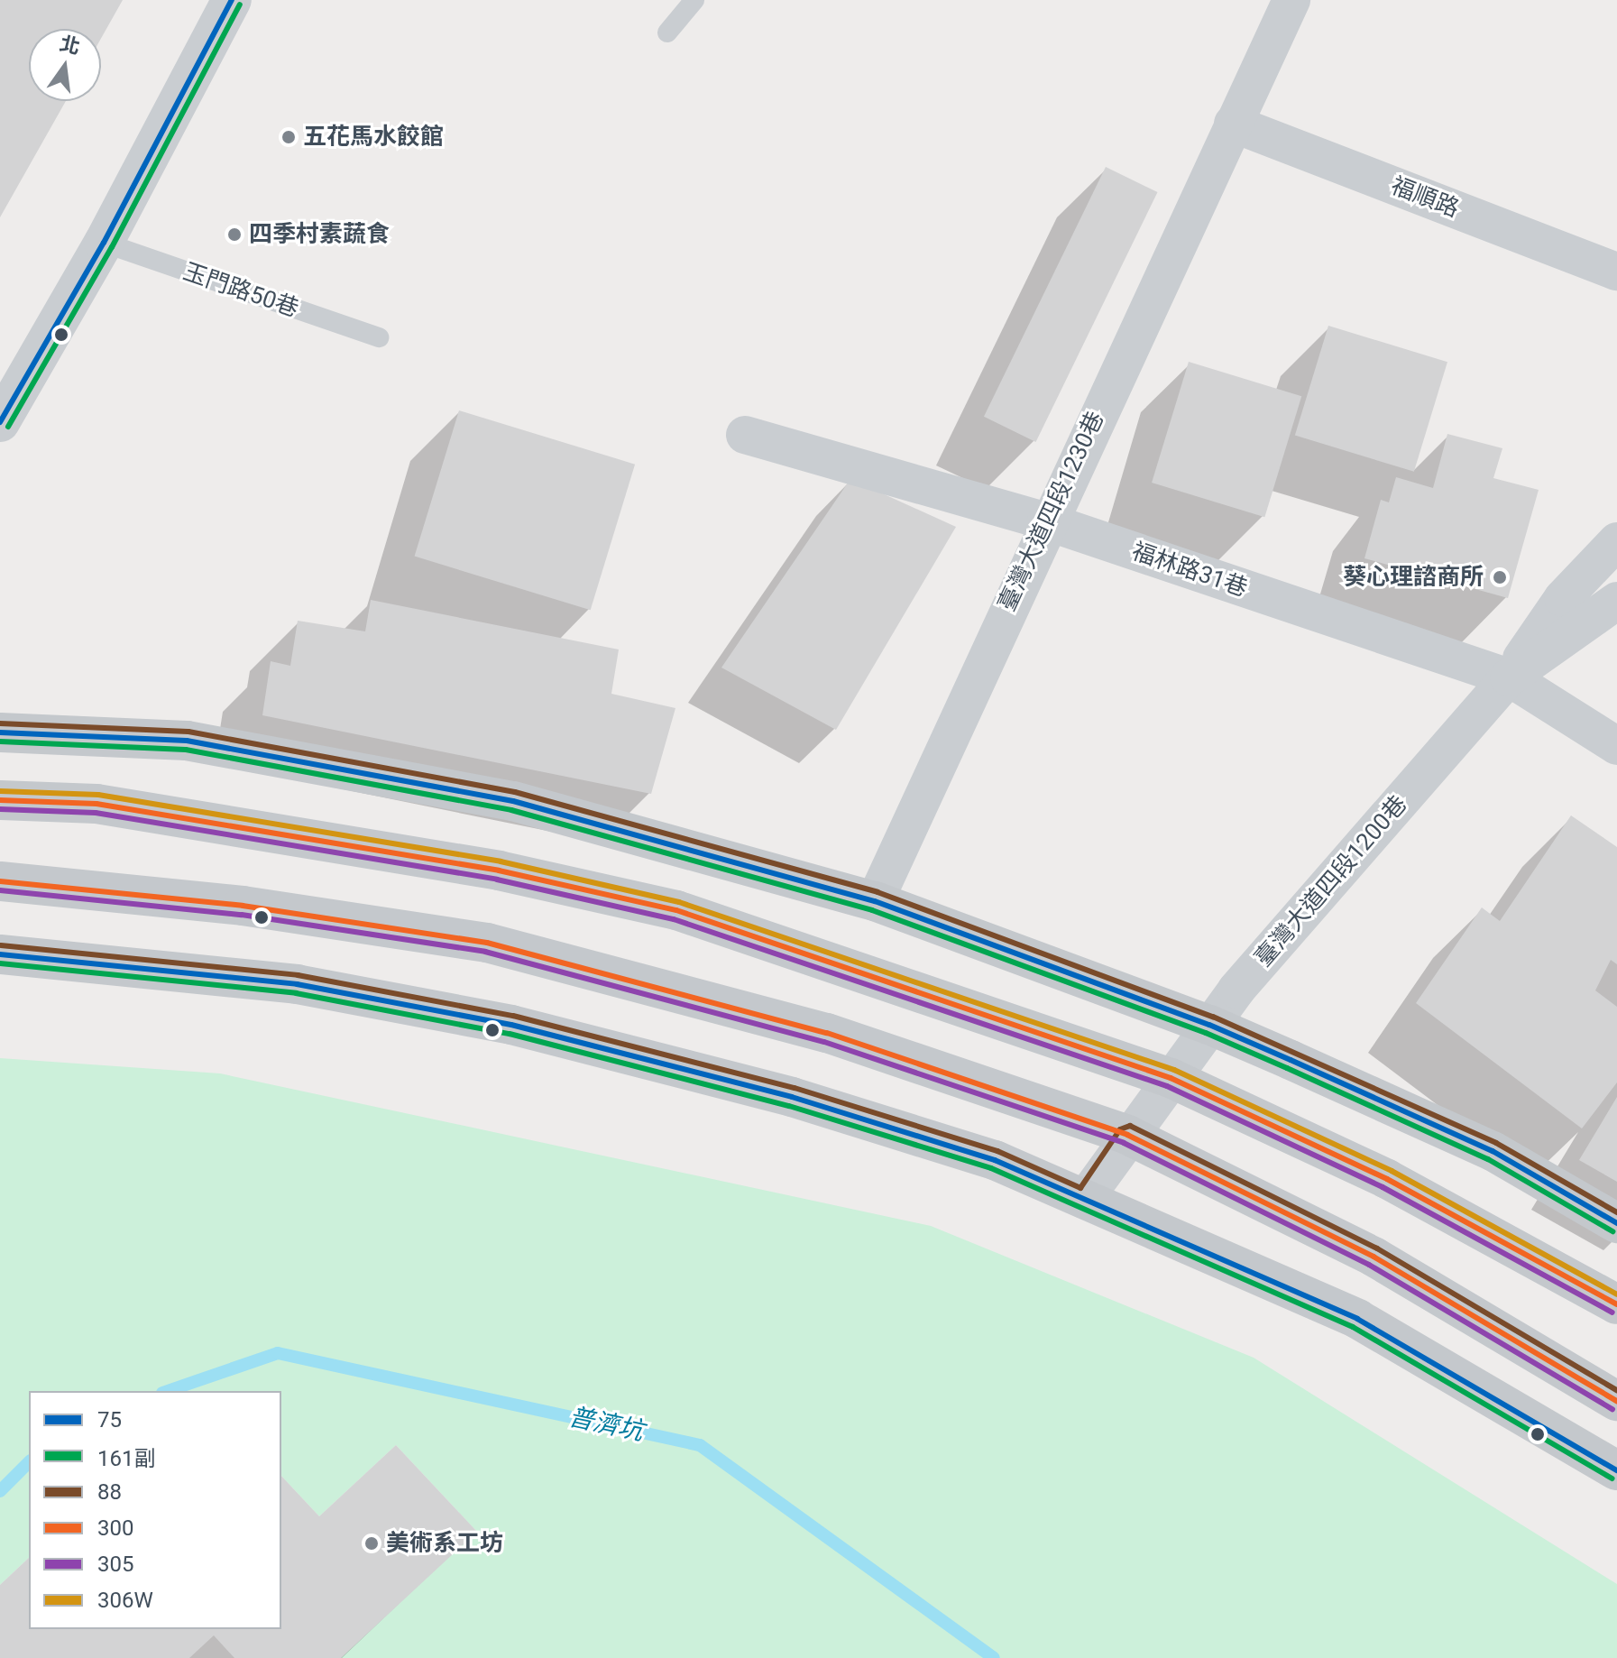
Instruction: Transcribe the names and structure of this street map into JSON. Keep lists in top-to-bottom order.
{
  "streets": {
    "street": [
      "福順路",
      "臺灣大道四段1230巷",
      "福林路31巷",
      "臺灣大道四段1200巷"
    ],
    "lane": ["玉門路50巷"]
  },
  "crossings": [
    ["福順路", "臺灣大道四段1230巷"],
    ["臺灣大道四段1230巷", "福林路31巷"],
    ["福林路31巷", "臺灣大道四段1200巷"]
  ],
  "water": ["普濟坑"],
  "places": [
    "五花馬水餃館",
    "四季村素蔬食",
    "葵心理諮商所",
    "美術系工坊"
  ],
  "lines": [
    "transit line 75",
    "transit line 161副",
    "transit line 88",
    "transit line 306W",
    "transit line 300",
    "transit line 305"
  ],
  "legend": [
    "75",
    "161副",
    "88",
    "300",
    "305",
    "306W"
  ],
  "north": "top"
}
